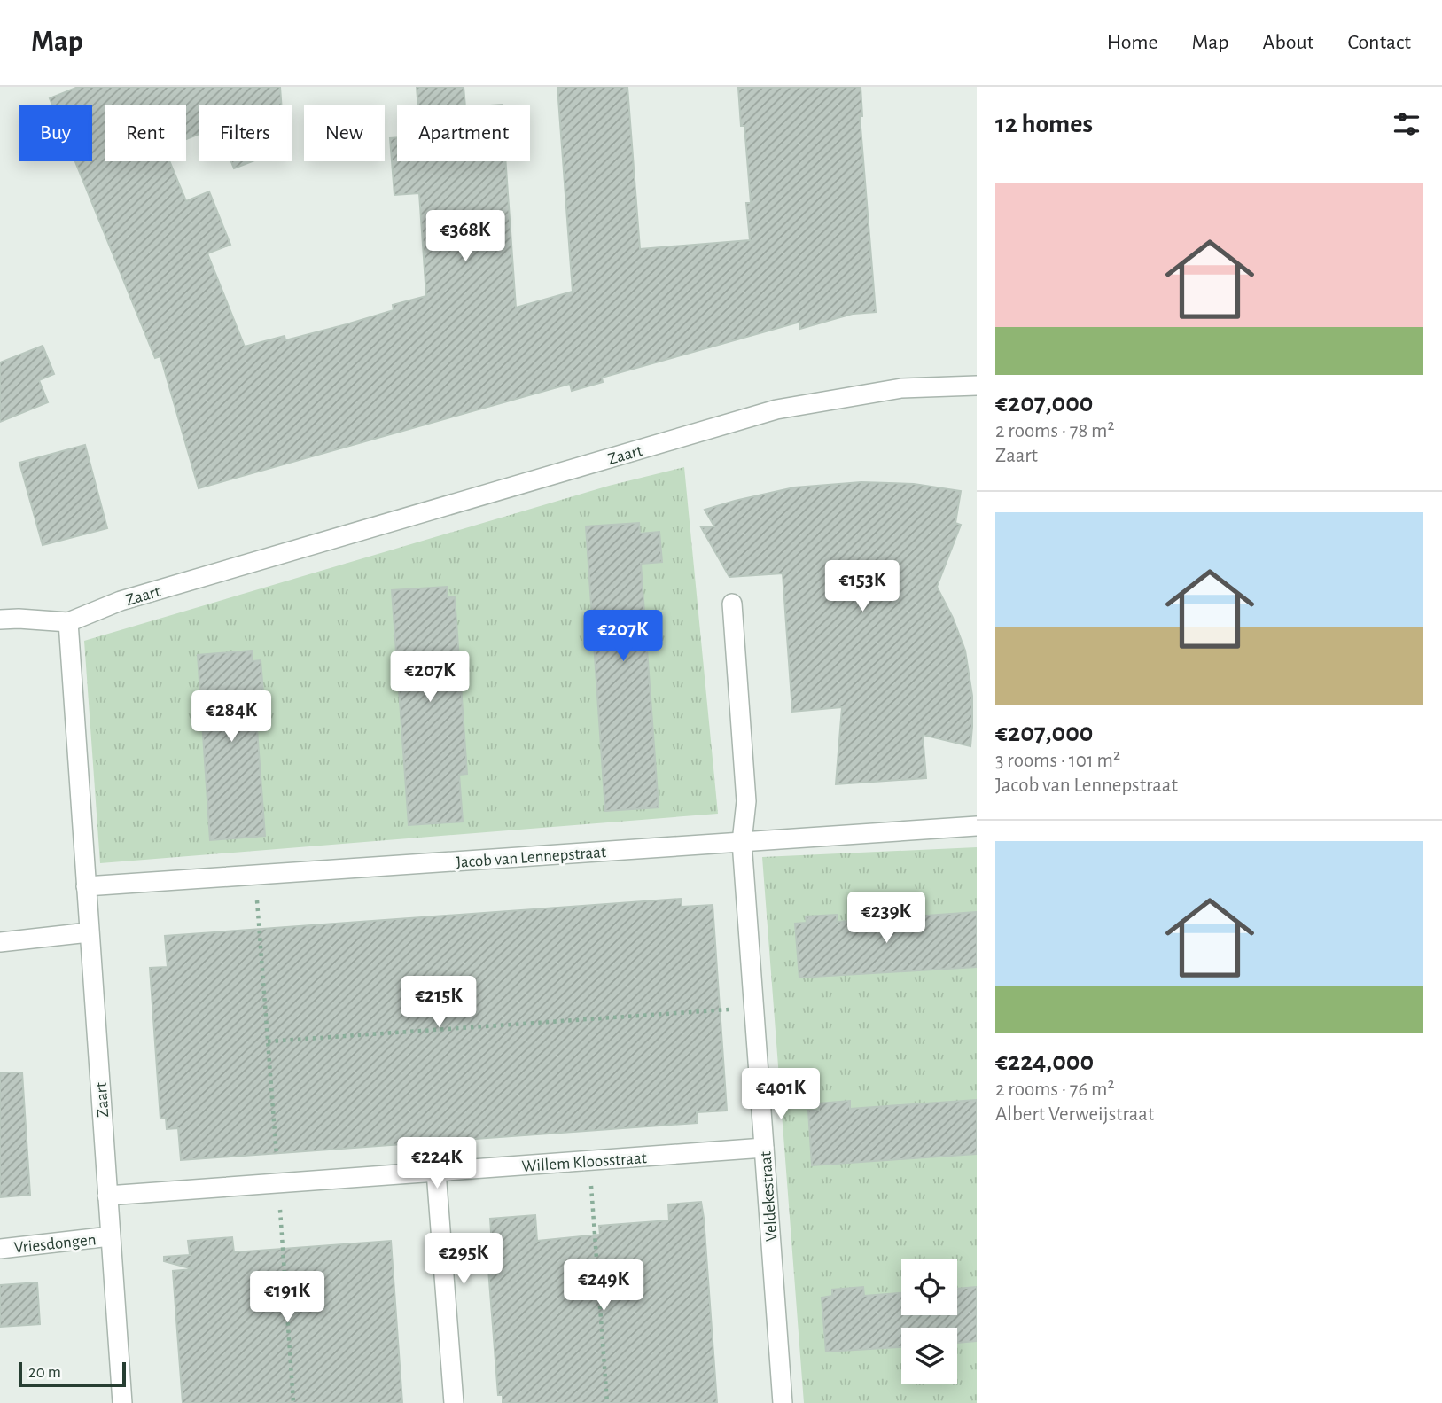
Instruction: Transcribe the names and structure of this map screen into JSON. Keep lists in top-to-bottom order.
{
  "streets": {
    "street": [
      "Zaart",
      "Jacob van Lennepstraat",
      "Willem Kloosstraat",
      "Veldekestraat",
      "Vriesdongen"
    ]
  },
  "crossings": [
    ["Zaart", "Jacob van Lennepstraat"],
    ["Zaart", "Willem Kloosstraat"],
    ["Zaart", "Vriesdongen"],
    ["Jacob van Lennepstraat", "Veldekestraat"],
    ["Willem Kloosstraat", "Veldekestraat"]
  ],
  "scale_bar": "20 m",
  "page": {
    "header": "Map",
    "nav": [
      "Home",
      "Map",
      "About",
      "Contact"
    ],
    "heading": "12 homes",
    "chip": [
      "Buy",
      "Rent",
      "Filters",
      "New",
      "Apartment"
    ],
    "list": [
      {
        "name": "€207,000",
        "note": "2 rooms · 78 m² · Zaart"
      },
      {
        "name": "€207,000",
        "note": "3 rooms · 101 m² · Jacob van Lennepstraat"
      },
      {
        "name": "€224,000",
        "note": "2 rooms · 76 m² · Albert Verweijstraat"
      }
    ],
    "price": [
      "€368K",
      "€153K",
      "€207K",
      "€207K",
      "€284K",
      "€239K",
      "€215K",
      "€401K",
      "€224K",
      "€295K",
      "€249K",
      "€191K"
    ],
    "scale": "20 m"
  }
}
